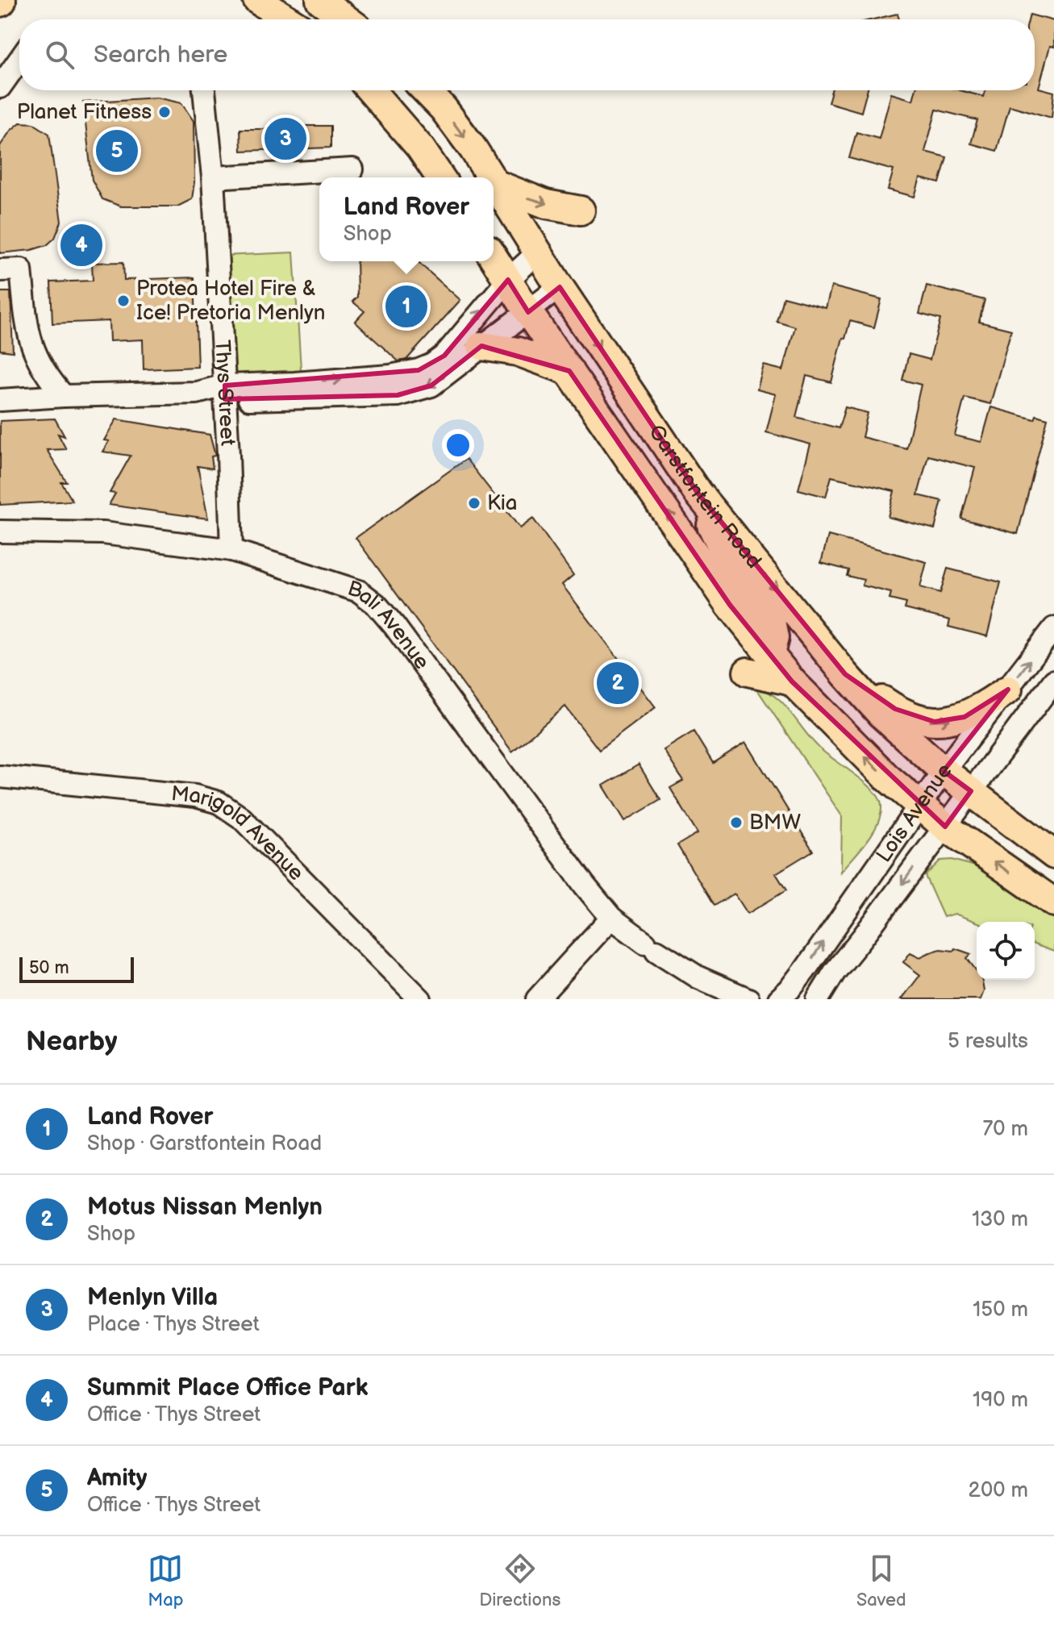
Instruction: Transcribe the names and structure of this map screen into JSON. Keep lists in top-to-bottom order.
{
  "streets": {
    "main road": ["Garstfontein Road"],
    "street": [
      "Thys Street",
      "Bali Avenue",
      "Lois Avenue",
      "Marigold Avenue"
    ]
  },
  "crossings": [
    ["Thys Street", "Bali Avenue"],
    ["Garstfontein Road", "Lois Avenue"]
  ],
  "places": [
    "Planet Fitness",
    "Protea Hotel Fire & Ice! Pretoria Menlyn",
    "Kia",
    "BMW"
  ],
  "scale_bar": "50 m",
  "page": {
    "search": "Search here",
    "pins": [
      "3",
      "5",
      "4",
      "1",
      "2"
    ],
    "popup": ["Land Rover", "Shop"],
    "scale": "50 m",
    "heading": ["Nearby", "5 results"],
    "list": [
      {
        "mark": "1",
        "name": "Land Rover",
        "note": "Shop · Garstfontein Road",
        "value": "70 m"
      },
      {
        "mark": "2",
        "name": "Motus Nissan Menlyn",
        "note": "Shop",
        "value": "130 m"
      },
      {
        "mark": "3",
        "name": "Menlyn Villa",
        "note": "Place · Thys Street",
        "value": "150 m"
      },
      {
        "mark": "4",
        "name": "Summit Place Office Park",
        "note": "Office · Thys Street",
        "value": "190 m"
      },
      {
        "mark": "5",
        "name": "Amity",
        "note": "Office · Thys Street",
        "value": "200 m"
      }
    ],
    "nav": ["Map", "Directions", "Saved"]
  }
}
